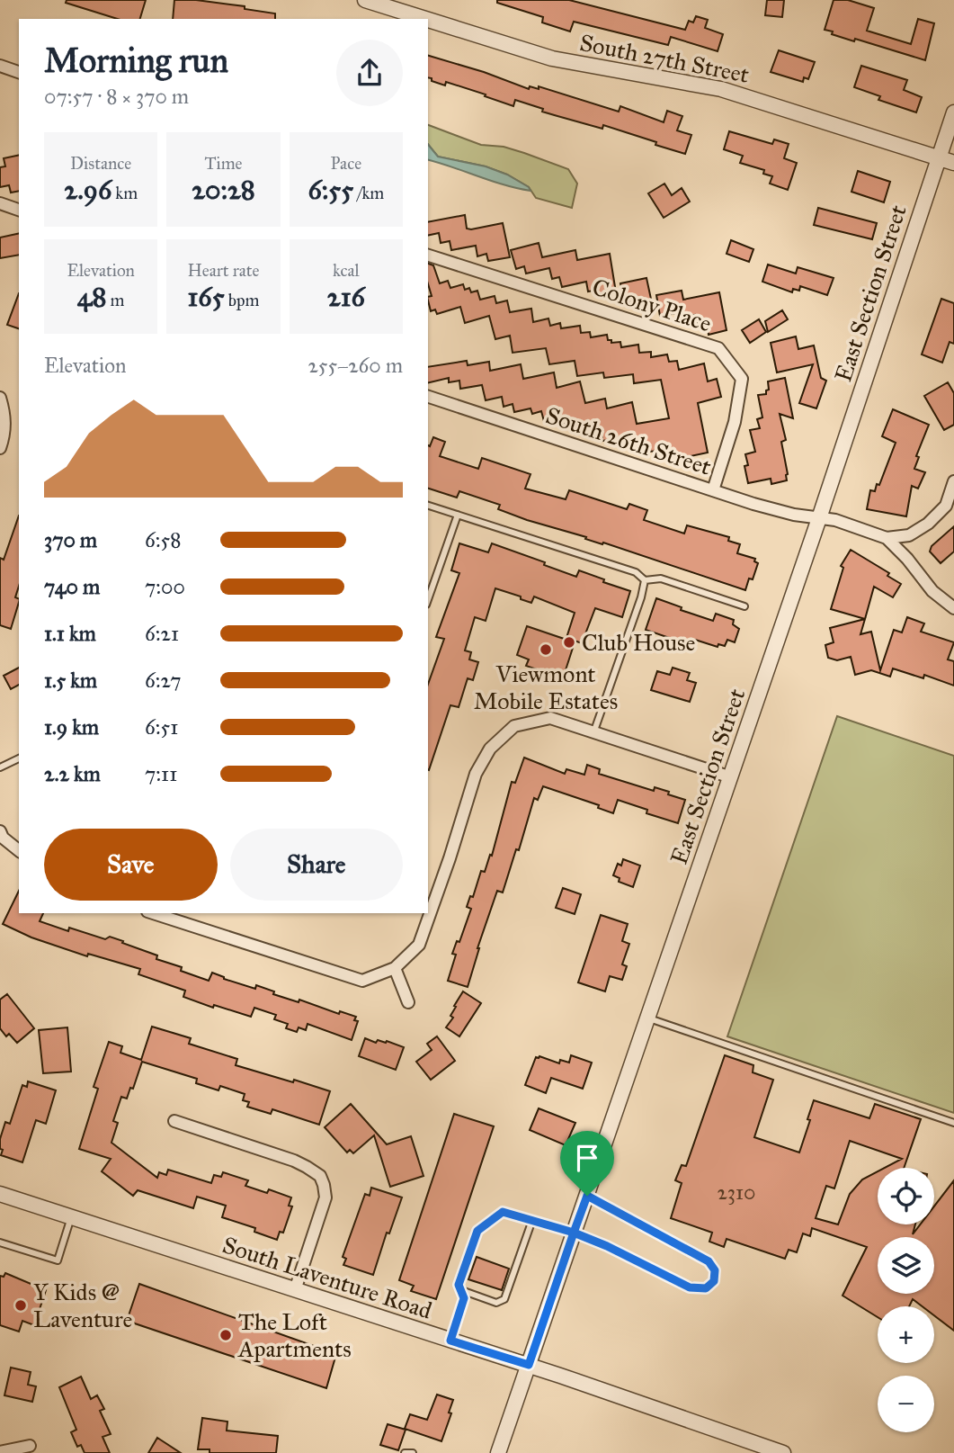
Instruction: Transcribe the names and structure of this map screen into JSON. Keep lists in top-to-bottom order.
{
  "streets": {
    "street": [
      "South 27th Street",
      "East Section Street",
      "Colony Place",
      "South 26th Street",
      "South Laventure Road"
    ]
  },
  "crossings": [
    ["South 27th Street", "East Section Street"],
    ["East Section Street", "South 26th Street"],
    ["East Section Street", "South Laventure Road"],
    ["Colony Place", "South 26th Street"]
  ],
  "places": [
    "Club House",
    "Viewmont Mobile Estates",
    "Y Kids @ Laventure",
    "The Loft Apartments"
  ],
  "house_numbers": ["2310"],
  "page": {
    "heading": ["Morning run", "07:57 · 8 × 370 m"],
    "stats": [
      ["Distance", "2.96 km"],
      ["Time", "20:28"],
      ["Pace", "6:55 /km"],
      ["Elevation", "48 m"],
      ["Heart rate", "165 bpm"],
      ["kcal", "216"]
    ],
    "chart": ["Elevation", "255–260 m"],
    "list": [
      {
        "name": "370 m",
        "note": "6:58"
      },
      {
        "name": "740 m",
        "note": "7:00"
      },
      {
        "name": "1.1 km",
        "note": "6:21"
      },
      {
        "name": "1.5 km",
        "note": "6:27"
      },
      {
        "name": "1.9 km",
        "note": "6:51"
      },
      {
        "name": "2.2 km",
        "note": "7:11"
      }
    ],
    "buttons": ["Save", "Share"],
    "map_buttons": ["+", "−"]
  }
}
